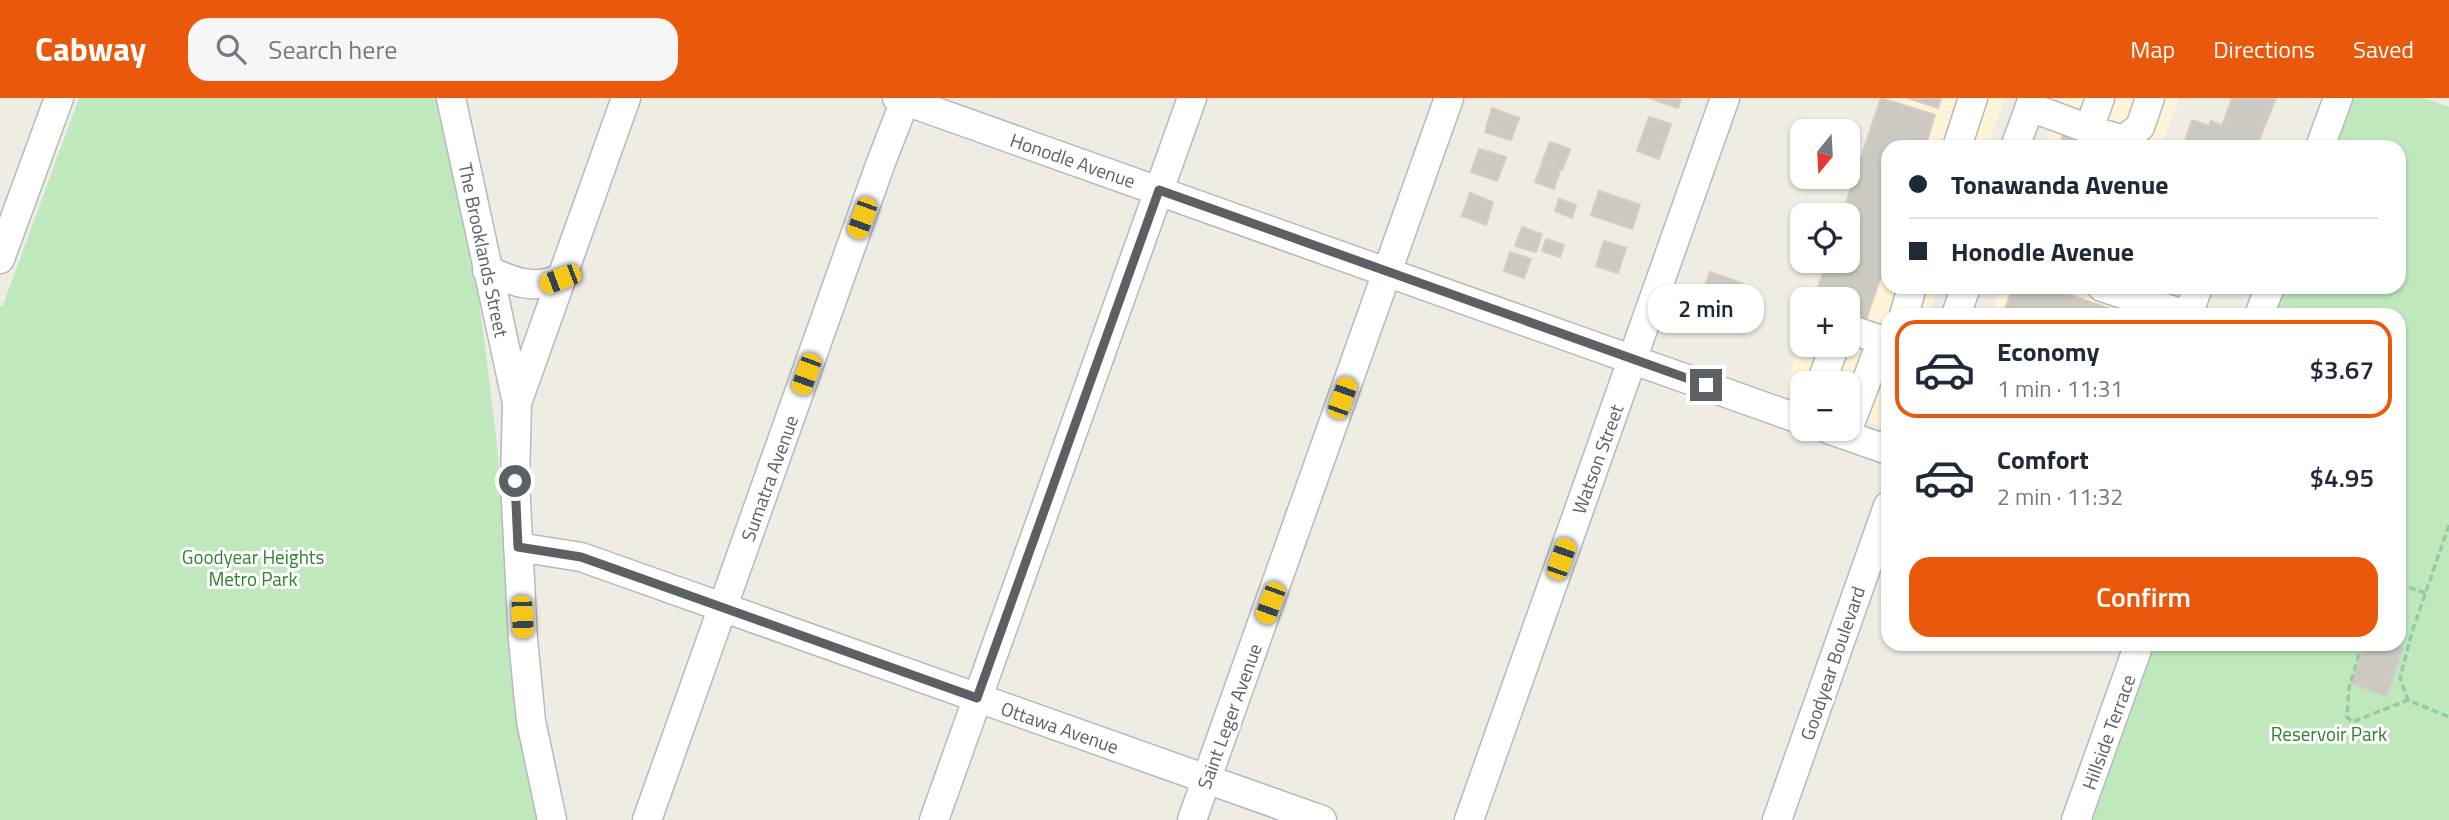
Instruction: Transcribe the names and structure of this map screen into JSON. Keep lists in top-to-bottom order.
{
  "streets": {
    "street": [
      "Honodle Avenue",
      "The Brooklands Street",
      "Watson Street",
      "Sumatra Avenue",
      "Goodyear Boulevard",
      "Saint Leger Avenue",
      "Ottawa Avenue",
      "Hillside Terrace"
    ]
  },
  "crossings": [
    ["Honodle Avenue", "Watson Street"],
    ["Honodle Avenue", "Sumatra Avenue"],
    ["Honodle Avenue", "Saint Leger Avenue"],
    ["Sumatra Avenue", "Ottawa Avenue"],
    ["Saint Leger Avenue", "Ottawa Avenue"]
  ],
  "parks": ["Goodyear Heights Metro Park", "Reservoir Park"],
  "north": "bottom",
  "page": {
    "header": "Cabway",
    "search": "Search here",
    "nav": ["Map", "Directions", "Saved"],
    "map_buttons": ["+", "−"],
    "banner": ["Tonawanda Avenue", "Honodle Avenue"],
    "bubble": "2 min",
    "list": [
      {
        "name": "Economy",
        "note": "1 min · 11:31",
        "value": "$3.67"
      },
      {
        "name": "Comfort",
        "note": "2 min · 11:32",
        "value": "$4.95"
      }
    ],
    "buttons": "Confirm"
  }
}
